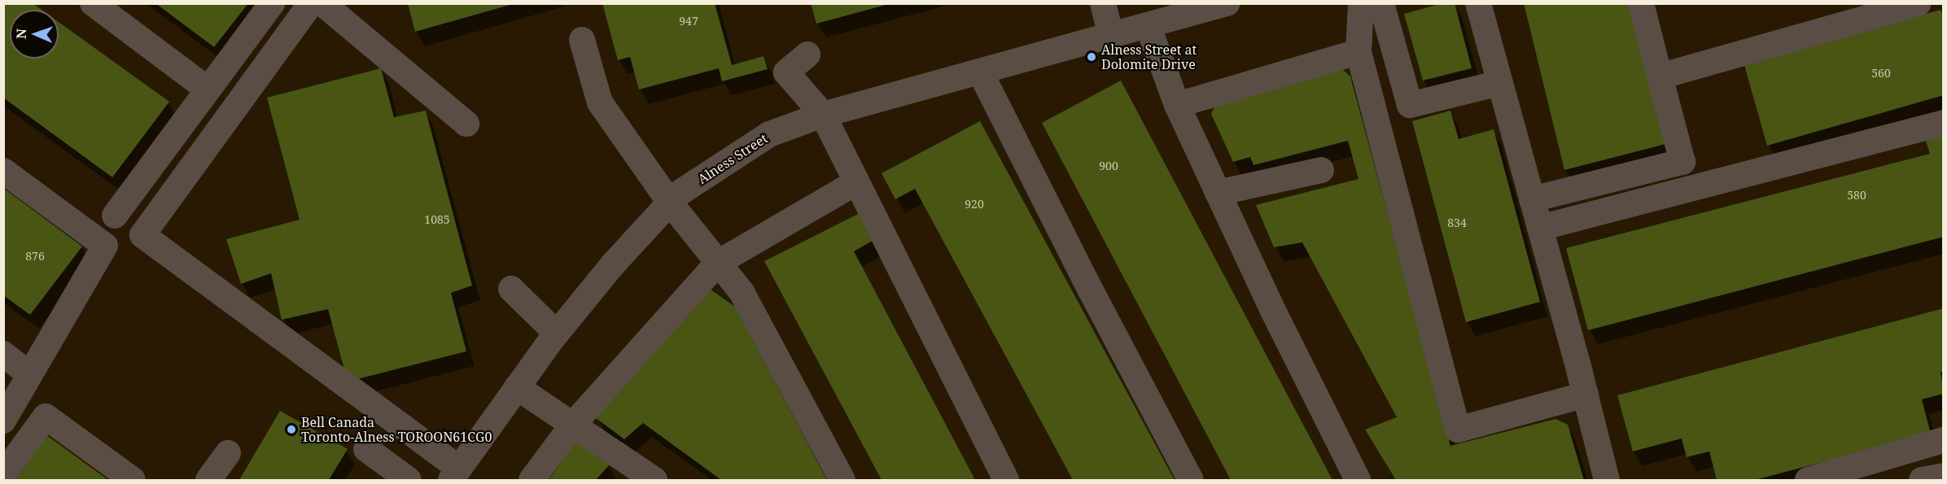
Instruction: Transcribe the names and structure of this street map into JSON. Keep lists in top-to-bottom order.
{
  "streets": {
    "street": ["Alness Street"]
  },
  "places": ["Alness Street at Dolomite Drive", "Bell Canada Toronto-Alness TOROON61CG0"],
  "house_numbers": [
    "947",
    "560",
    "900",
    "580",
    "920",
    "1085",
    "834",
    "876"
  ],
  "north": "left"
}
